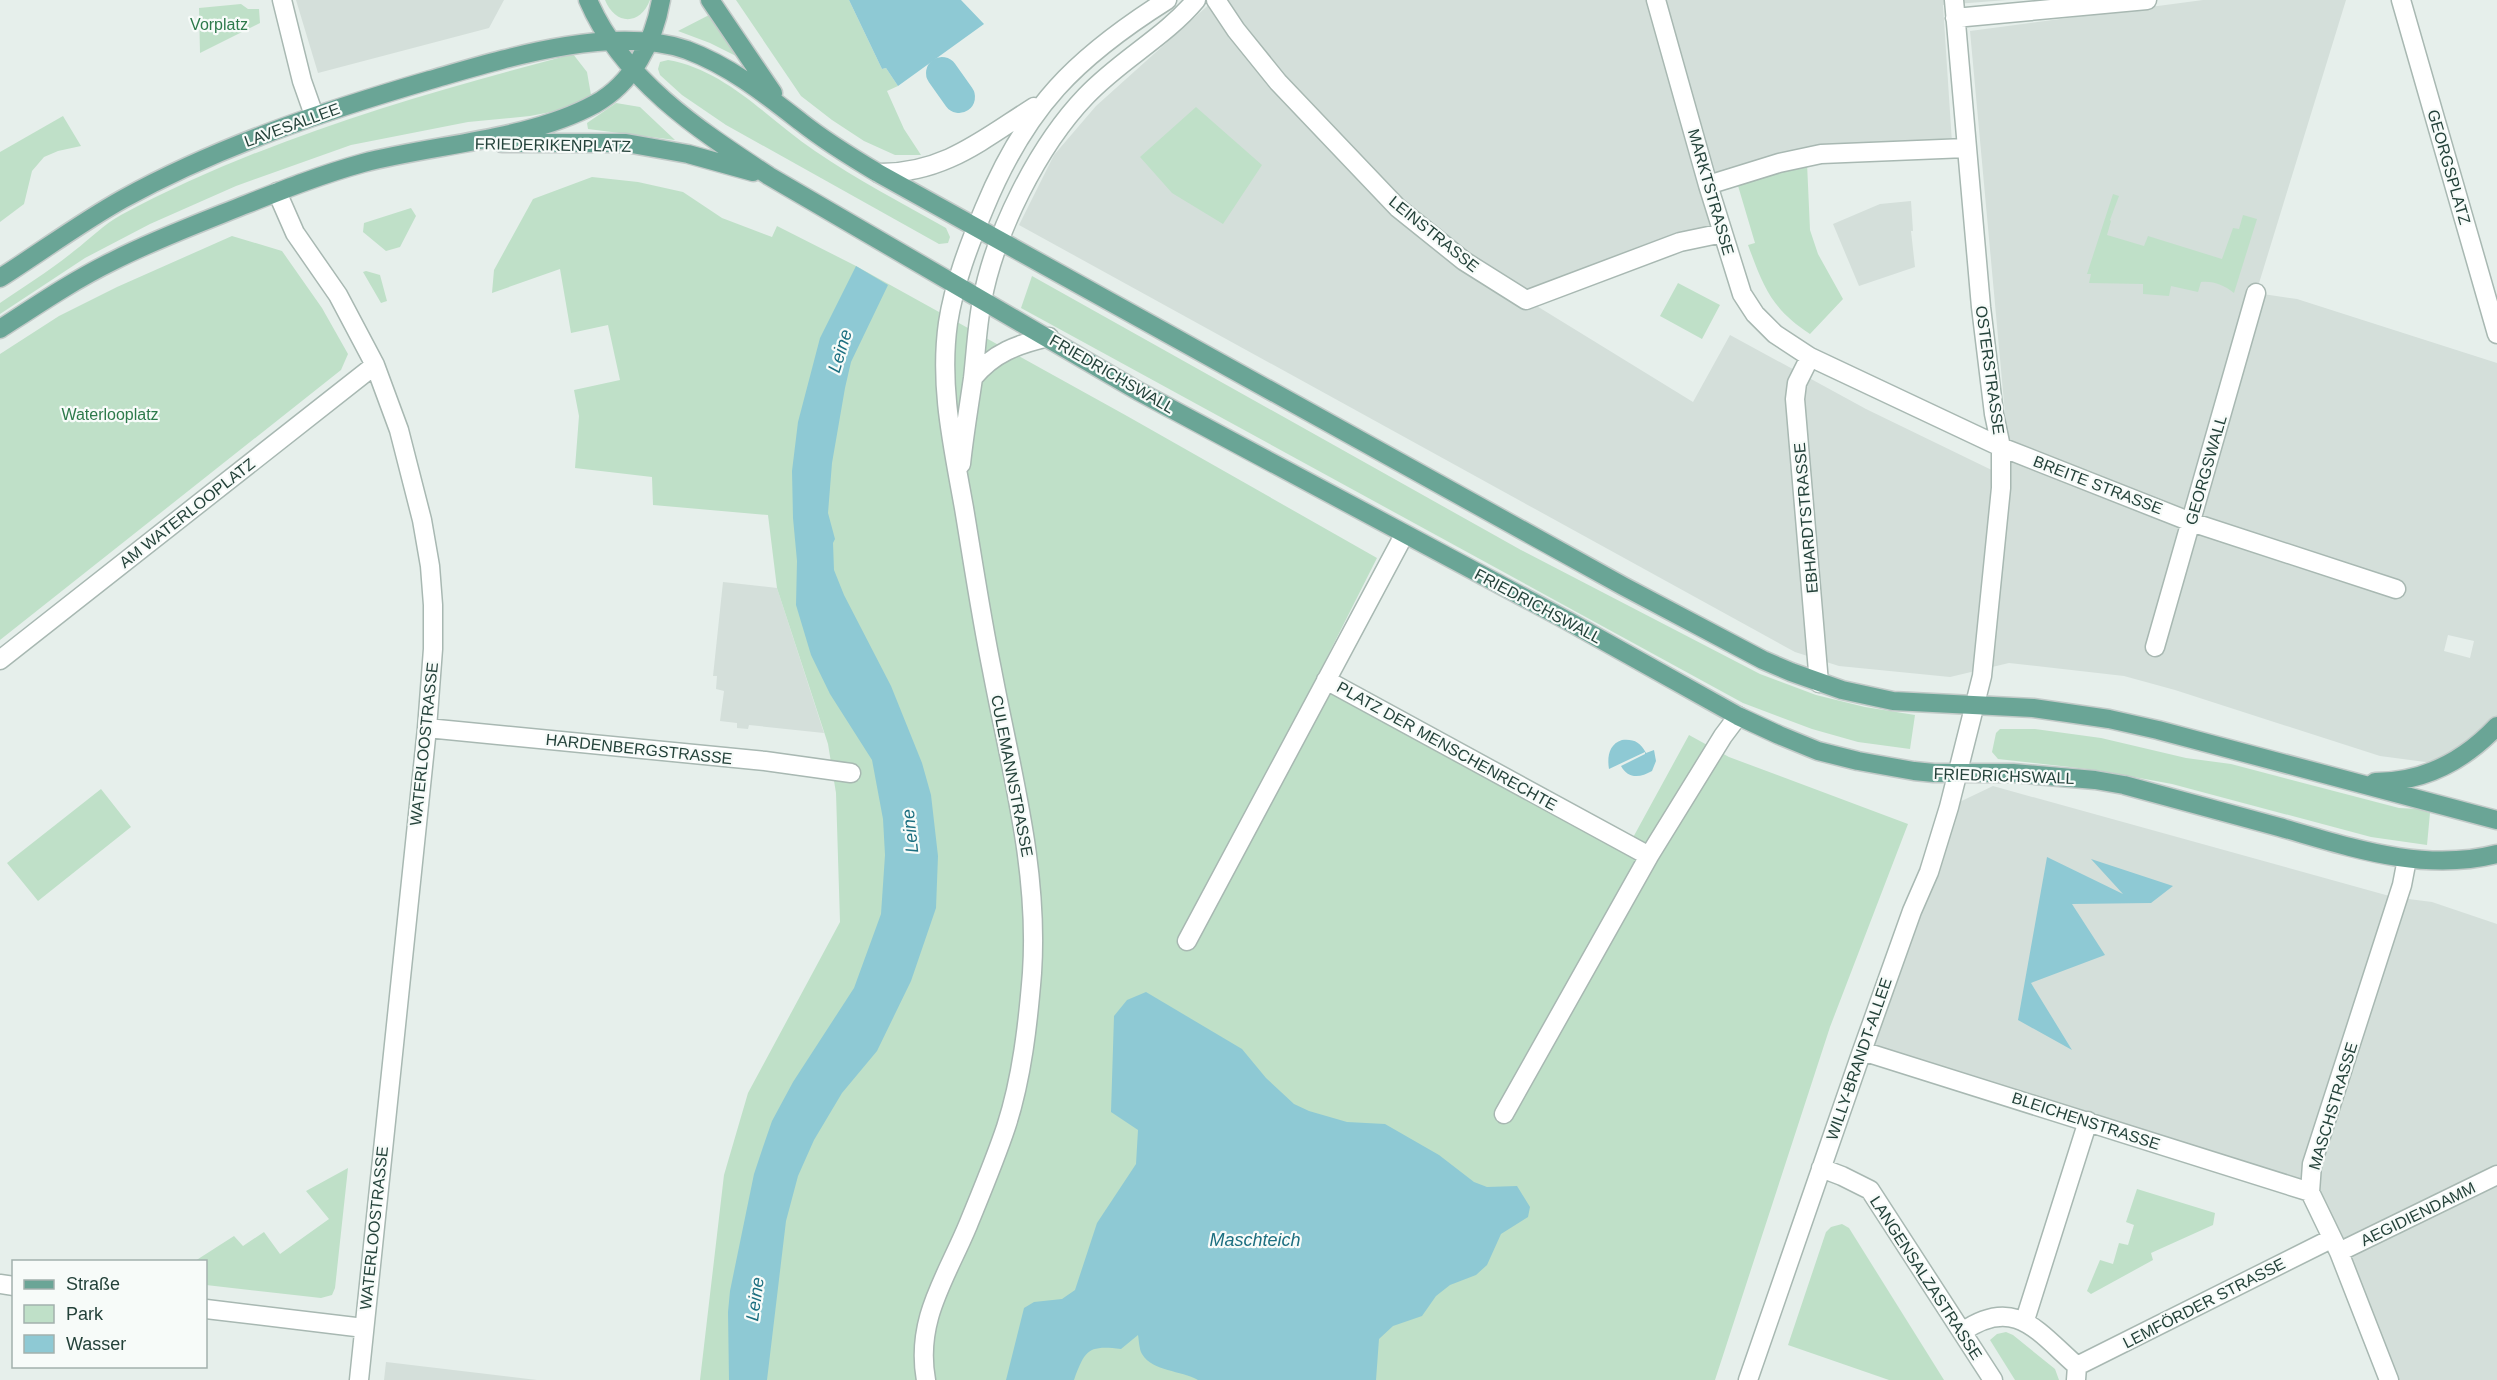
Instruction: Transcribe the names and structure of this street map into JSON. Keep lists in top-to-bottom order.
{
  "streets": {
    "main road": ["LAVESALLEE", "FRIEDERIKENPLATZ", "FRIEDRICHSWALL"],
    "street": [
      "GEORGSPLATZ",
      "MARKTSTRASSE",
      "LEINSTRASSE",
      "OSTERSTRASSE",
      "GEORGSWALL",
      "BREITE STRASSE",
      "AM WATERLOOPLATZ",
      "EBHARDTSTRASSE",
      "WATERLOOSTRASSE",
      "PLATZ DER MENSCHENRECHTE",
      "HARDENBERGSTRASSE",
      "CULEMANNSTRASSE",
      "WILLY-BRANDT-ALLEE",
      "MASCHSTRASSE",
      "BLEICHENSTRASSE",
      "AEGIDIENDAMM",
      "LANGENSALZASTRASSE",
      "LEMFÖRDER STRASSE"
    ]
  },
  "crossings": [
    ["FRIEDERIKENPLATZ", "FRIEDRICHSWALL"],
    ["MARKTSTRASSE", "LEINSTRASSE"],
    ["MARKTSTRASSE", "BREITE STRASSE"],
    ["MARKTSTRASSE", "EBHARDTSTRASSE"],
    ["OSTERSTRASSE", "BREITE STRASSE"],
    ["OSTERSTRASSE", "WILLY-BRANDT-ALLEE"],
    ["FRIEDRICHSWALL", "PLATZ DER MENSCHENRECHTE"],
    ["FRIEDRICHSWALL", "CULEMANNSTRASSE"],
    ["FRIEDRICHSWALL", "WILLY-BRANDT-ALLEE"],
    ["FRIEDRICHSWALL", "MASCHSTRASSE"],
    ["GEORGSWALL", "BREITE STRASSE"],
    ["BREITE STRASSE", "EBHARDTSTRASSE"],
    ["AM WATERLOOPLATZ", "WATERLOOSTRASSE"],
    ["WATERLOOSTRASSE", "HARDENBERGSTRASSE"],
    ["WILLY-BRANDT-ALLEE", "BLEICHENSTRASSE"],
    ["WILLY-BRANDT-ALLEE", "LANGENSALZASTRASSE"],
    ["MASCHSTRASSE", "BLEICHENSTRASSE"],
    ["MASCHSTRASSE", "AEGIDIENDAMM"],
    ["MASCHSTRASSE", "LEMFÖRDER STRASSE"],
    ["AEGIDIENDAMM", "LEMFÖRDER STRASSE"]
  ],
  "water": ["Leine", "Maschteich"],
  "parks": ["Vorplatz", "Waterlooplatz"],
  "legend": ["Straße", "Park", "Wasser"]
}
